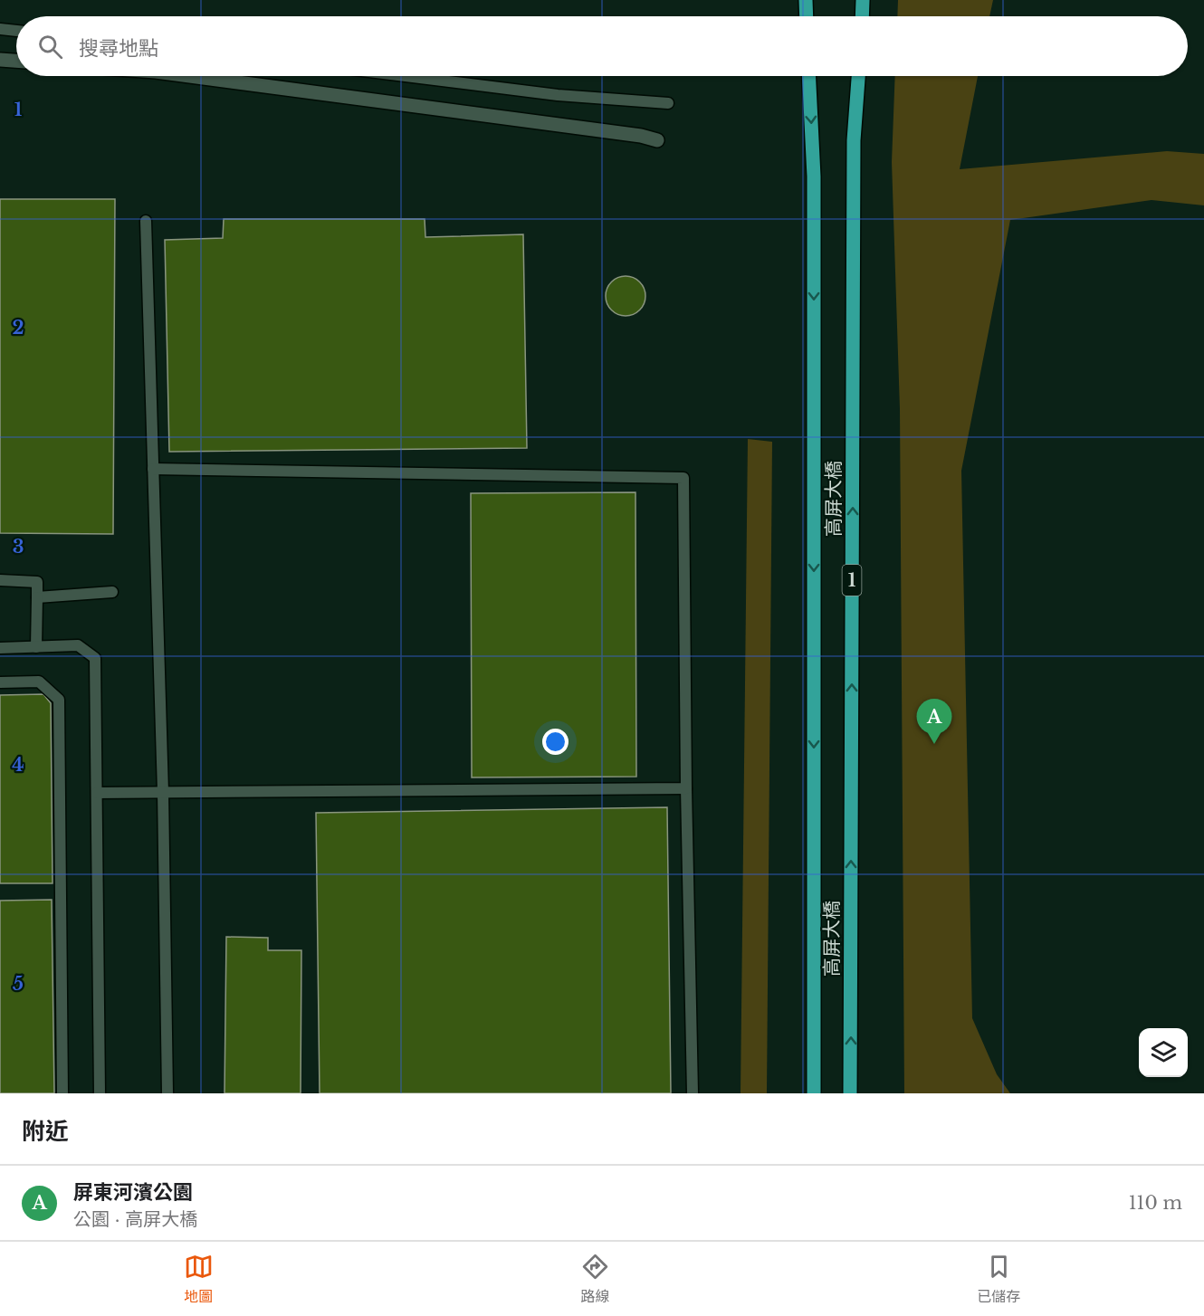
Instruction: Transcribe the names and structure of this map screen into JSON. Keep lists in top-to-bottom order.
{
  "streets": {
    "main road": ["高屏大橋", "1"]
  },
  "page": {
    "search": "搜尋地點",
    "pins": "A",
    "heading": "附近",
    "list": [
      {
        "mark": "A",
        "name": "屏東河濱公園",
        "note": "公園 · 高屏大橋",
        "value": "110 m"
      }
    ],
    "nav": ["地圖", "路線", "已儲存"]
  },
  "grid": {
    "rows": [
      "1",
      "2",
      "3",
      "4",
      "5"
    ]
  }
}
